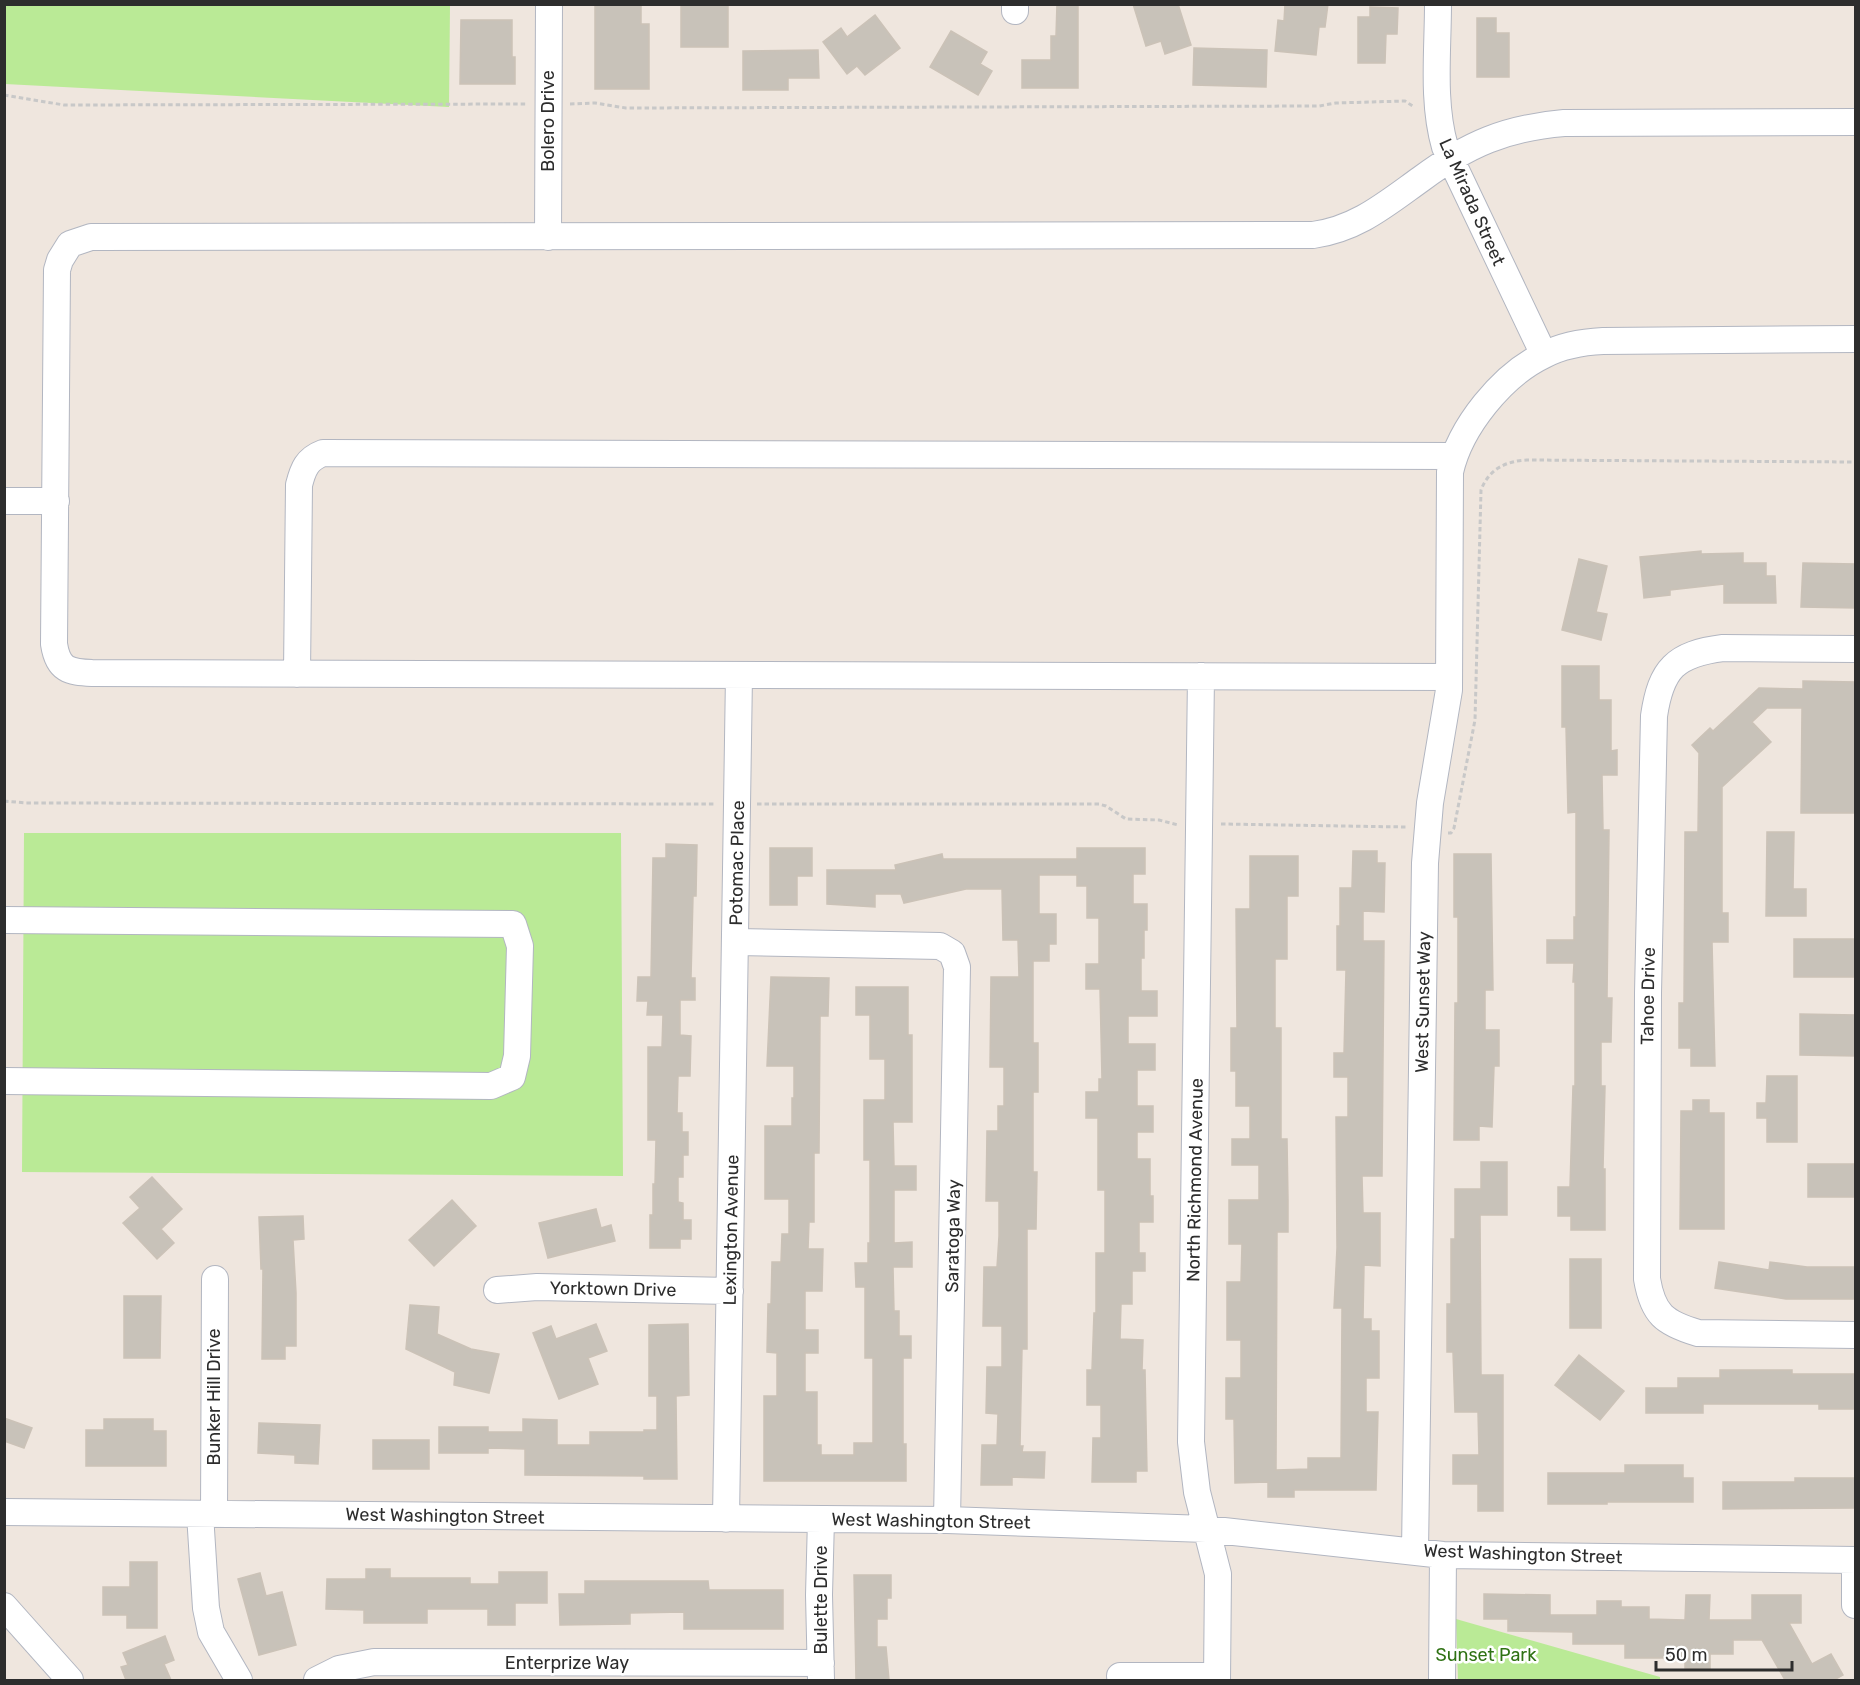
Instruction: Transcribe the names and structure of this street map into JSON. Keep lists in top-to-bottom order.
{
  "streets": {
    "street": [
      "Bolero Drive",
      "La Mirada Street",
      "Potomac Place",
      "Tahoe Drive",
      "West Sunset Way",
      "North Richmond Avenue",
      "Lexington Avenue",
      "Saratoga Way",
      "Yorktown Drive",
      "Bunker Hill Drive",
      "West Washington Street",
      "Bulette Drive",
      "Enterprize Way"
    ]
  },
  "crossings": [
    ["Potomac Place", "Lexington Avenue"],
    ["Potomac Place", "Saratoga Way"],
    ["West Sunset Way", "West Washington Street"],
    ["North Richmond Avenue", "West Washington Street"],
    ["Lexington Avenue", "Yorktown Drive"],
    ["Lexington Avenue", "West Washington Street"],
    ["Saratoga Way", "West Washington Street"],
    ["Bunker Hill Drive", "West Washington Street"],
    ["West Washington Street", "Bulette Drive"],
    ["Bulette Drive", "Enterprize Way"]
  ],
  "parks": ["Sunset Park"],
  "scale_bar": "50 m"
}
